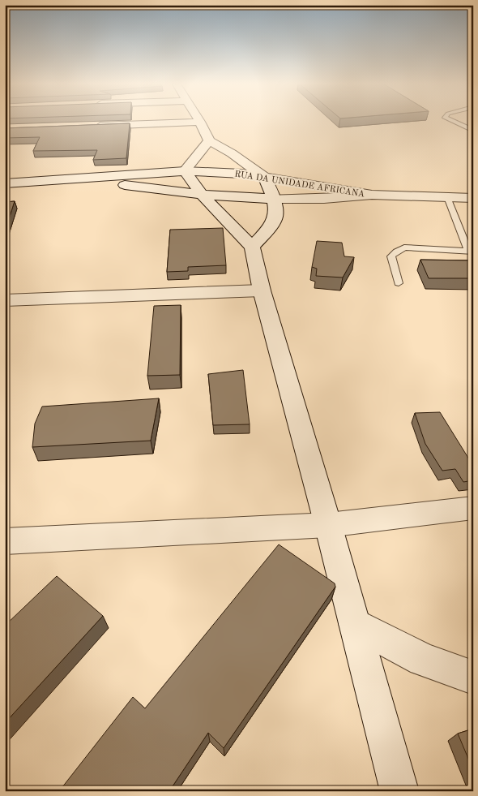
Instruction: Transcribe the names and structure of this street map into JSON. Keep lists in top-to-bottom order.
{
  "streets": {
    "street": ["RUA DA UNIDADE AFRICANA"]
  }
}
